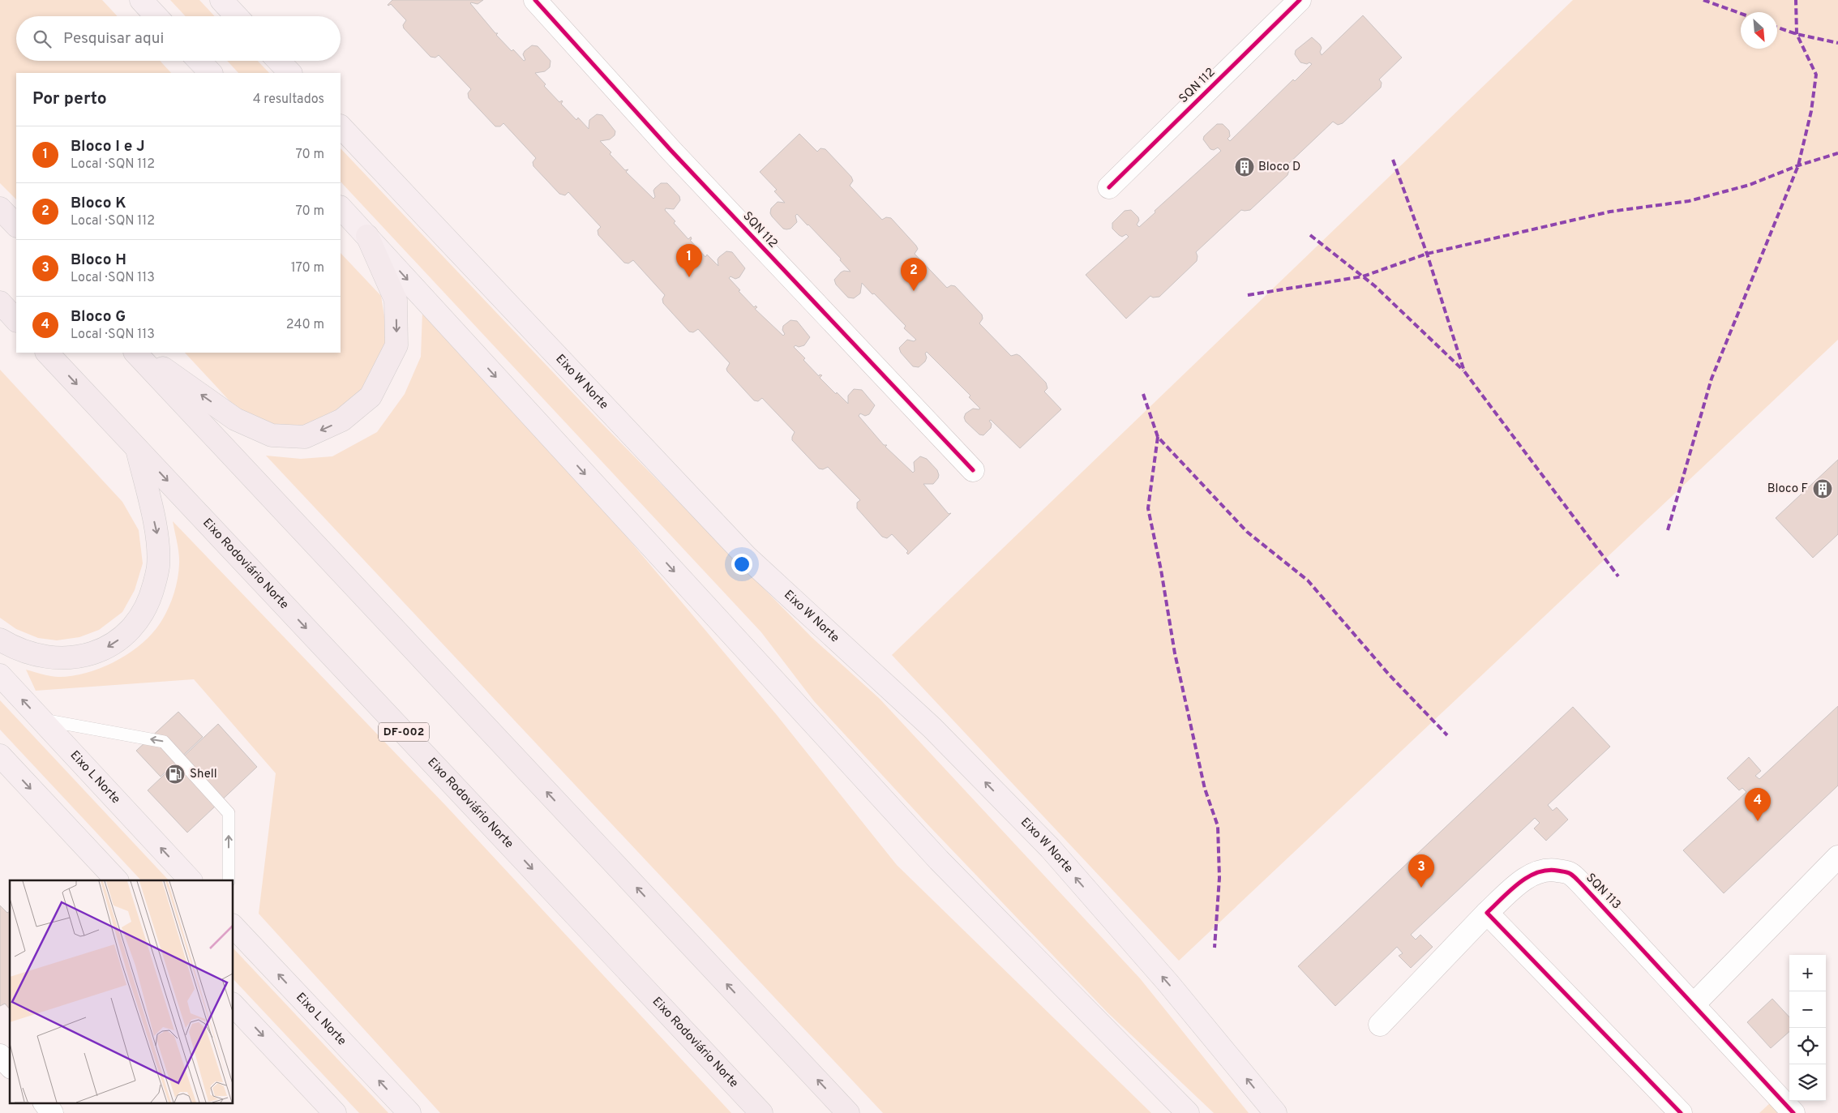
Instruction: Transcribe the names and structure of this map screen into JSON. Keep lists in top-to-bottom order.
{
  "streets": {
    "highway": ["Eixo Rodoviário Norte", "DF-002"],
    "main road": ["Eixo W Norte", "Eixo L Norte"],
    "street": ["SQN 112", "SQN 113"]
  },
  "places": {
    "building": ["Bloco D", "Bloco F"],
    "fuel station": ["Shell"]
  },
  "north": "bottom right",
  "page": {
    "search": "Pesquisar aqui",
    "heading": ["Por perto", "4 resultados"],
    "list": [
      {
        "mark": "1",
        "name": "Bloco I e J",
        "note": "Local · SQN 112",
        "value": "70 m"
      },
      {
        "mark": "2",
        "name": "Bloco K",
        "note": "Local · SQN 112",
        "value": "70 m"
      },
      {
        "mark": "3",
        "name": "Bloco H",
        "note": "Local · SQN 113",
        "value": "170 m"
      },
      {
        "mark": "4",
        "name": "Bloco G",
        "note": "Local · SQN 113",
        "value": "240 m"
      }
    ],
    "pins": [
      "1",
      "2",
      "4",
      "3"
    ],
    "map_buttons": ["+", "−"]
  }
}
